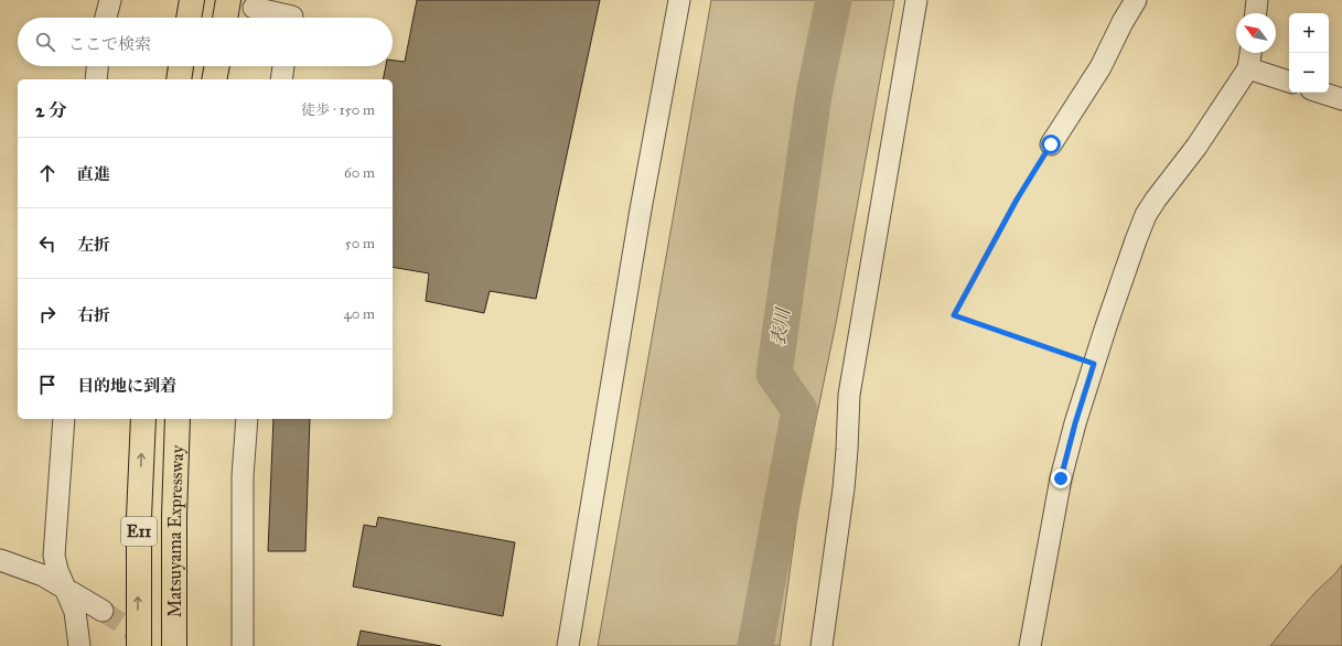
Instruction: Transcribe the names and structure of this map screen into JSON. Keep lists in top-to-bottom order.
{
  "streets": {
    "highway": ["E11", "Matsuyama Expressway"]
  },
  "water": ["表川"],
  "north": "top left",
  "page": {
    "map_buttons": ["+", "−"],
    "search": "ここで検索",
    "heading": ["2 分", "徒歩 · 150 m"],
    "list": [
      ["直進", "60 m"],
      ["左折", "50 m"],
      ["右折", "40 m"],
      "目的地に到着"
    ]
  }
}
